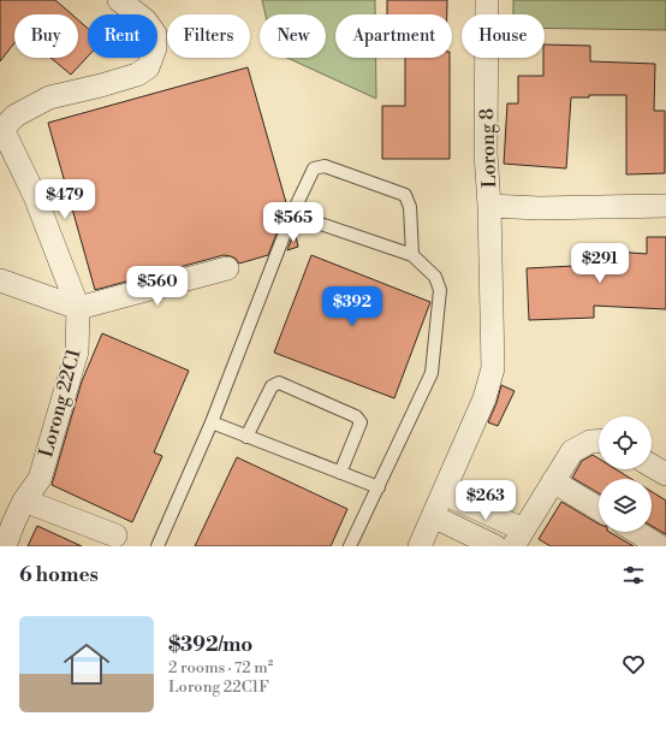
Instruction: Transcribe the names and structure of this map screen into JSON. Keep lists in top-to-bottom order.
{
  "streets": {
    "street": ["Lorong 8", "Lorong 22C1"]
  },
  "page": {
    "chip": [
      "Buy",
      "Rent",
      "Filters",
      "New",
      "Apartment",
      "House"
    ],
    "price": [
      "$479",
      "$565",
      "$291",
      "$560",
      "$392",
      "$263"
    ],
    "heading": "6 homes",
    "list": [
      {
        "name": "$392/mo",
        "note": "2 rooms · 72 m² · Lorong 22C1F"
      }
    ]
  }
}
